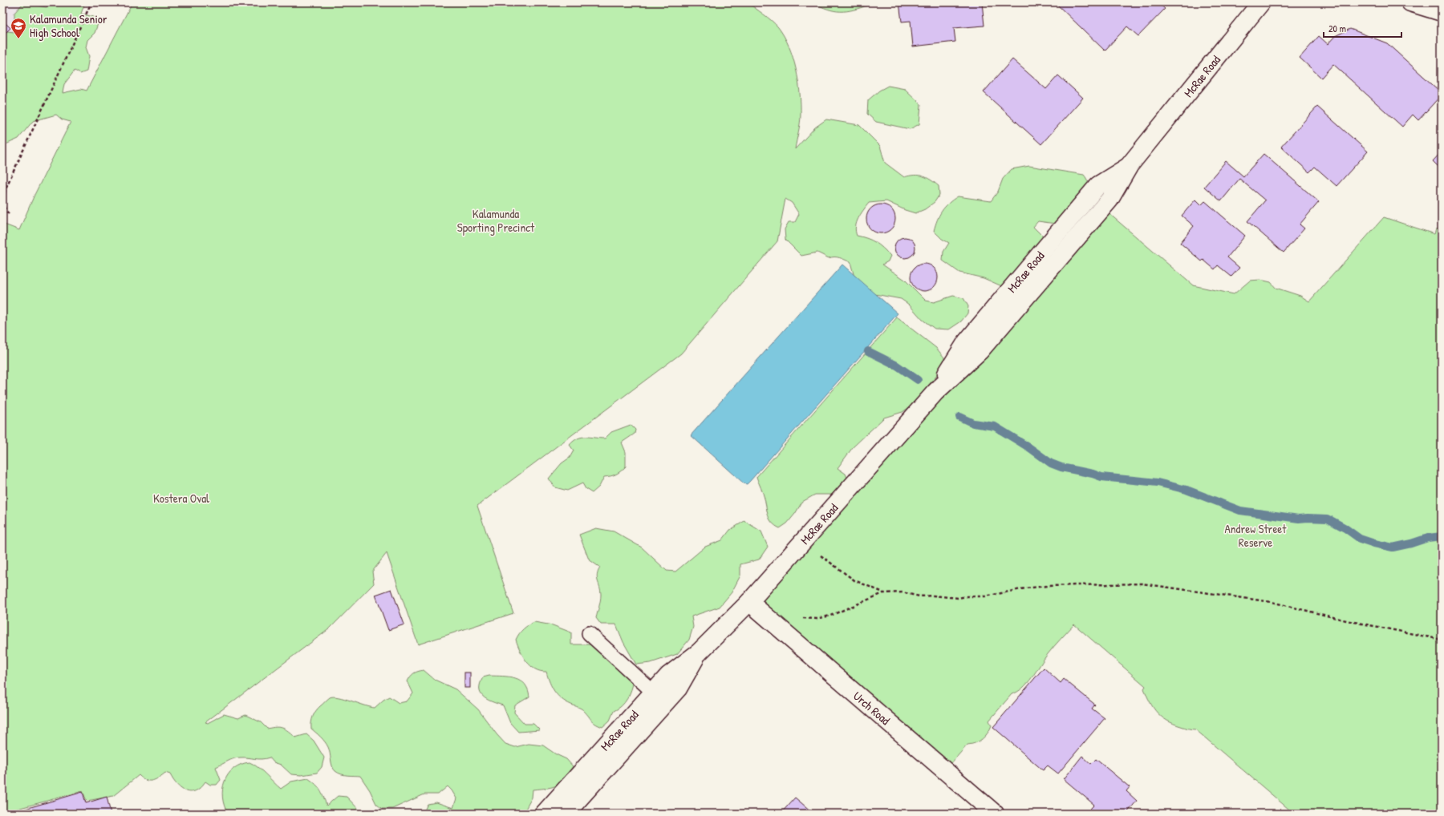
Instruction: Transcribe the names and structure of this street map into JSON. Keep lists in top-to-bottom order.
{
  "streets": {
    "street": ["McRae Road", "Urch Road"]
  },
  "crossings": [
    ["McRae Road", "Urch Road"]
  ],
  "parks": ["Kalamunda Sporting Precinct", "Kostera Oval", "Andrew Street Reserve"],
  "places": {
    "school or university": ["Kalamunda Senior High School"]
  },
  "scale_bar": "20 m"
}
